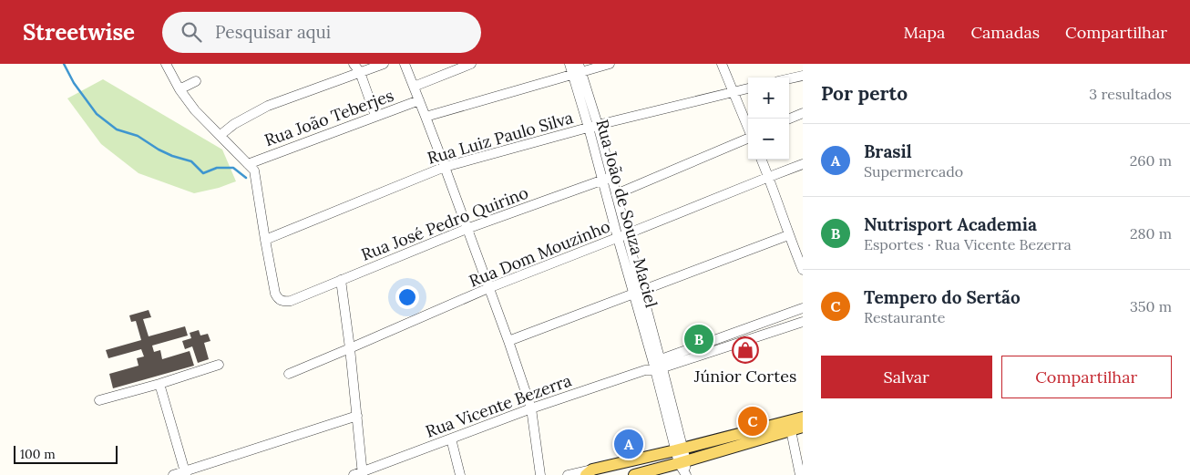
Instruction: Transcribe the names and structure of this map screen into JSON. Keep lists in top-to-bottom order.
{
  "streets": {
    "street": [
      "Rua João Teberjes",
      "Rua Luiz Paulo Silva",
      "Rua João de Souza Maciel",
      "Rua José Pedro Quirino",
      "Rua Dom Mouzinho",
      "Rua Vicente Bezerra"
    ]
  },
  "crossings": [
    ["Rua Luiz Paulo Silva", "Rua João de Souza Maciel"],
    ["Rua Luiz Paulo Silva", "Rua José Pedro Quirino"],
    ["Rua João de Souza Maciel", "Rua José Pedro Quirino"],
    ["Rua João de Souza Maciel", "Rua Dom Mouzinho"],
    ["Rua João de Souza Maciel", "Rua Vicente Bezerra"]
  ],
  "places": {
    "shop": ["Júnior Cortes"]
  },
  "scale_bar": "100 m",
  "page": {
    "header": "Streetwise",
    "search": "Pesquisar aqui",
    "nav": ["Mapa", "Camadas", "Compartilhar"],
    "heading": ["Por perto", "3 resultados"],
    "map_buttons": ["+", "−"],
    "list": [
      {
        "mark": "A",
        "name": "Brasil",
        "note": "Supermercado",
        "value": "260 m"
      },
      {
        "mark": "B",
        "name": "Nutrisport Academia",
        "note": "Esportes · Rua Vicente Bezerra",
        "value": "280 m"
      },
      {
        "mark": "C",
        "name": "Tempero do Sertão",
        "note": "Restaurante",
        "value": "350 m"
      }
    ],
    "pins": ["B", "C", "A"],
    "buttons": ["Salvar", "Compartilhar"],
    "scale": "100 m"
  }
}
